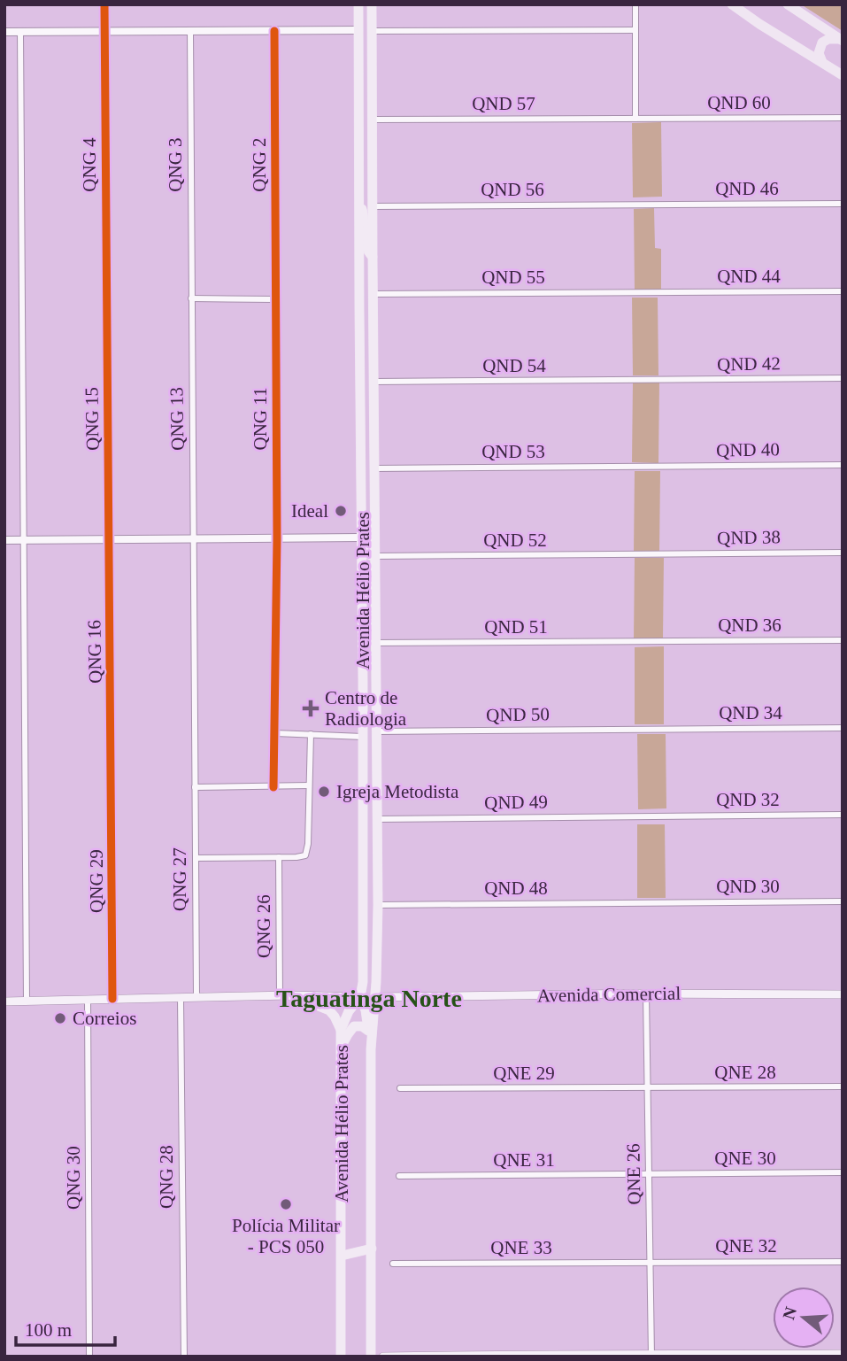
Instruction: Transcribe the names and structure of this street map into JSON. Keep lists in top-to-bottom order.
{
  "streets": {
    "main road": ["Avenida Hélio Prates", "Avenida Comercial"],
    "street": [
      "QND 60",
      "QND 57",
      "QNG 4",
      "QNG 3",
      "QNG 2",
      "QND 46",
      "QND 56",
      "QND 44",
      "QND 55",
      "QND 42",
      "QND 54",
      "QNG 15",
      "QNG 13",
      "QNG 11",
      "QND 40",
      "QND 53",
      "QND 38",
      "QND 52",
      "QND 36",
      "QND 51",
      "QNG 16",
      "QND 34",
      "QND 50",
      "QND 32",
      "QND 49",
      "QNG 27",
      "QNG 29",
      "QND 30",
      "QND 48",
      "QNG 26",
      "QNE 28",
      "QNE 29",
      "QNE 30",
      "QNE 31",
      "QNE 26",
      "QNG 28",
      "QNG 30",
      "QNE 32",
      "QNE 33"
    ]
  },
  "crossings": [
    ["QND 60", "QND 57"],
    ["QND 57", "Avenida Hélio Prates"],
    ["QNG 4", "QNG 15"],
    ["QNG 3", "QNG 13"],
    ["QNG 2", "QNG 11"],
    ["QND 46", "QND 56"],
    ["QND 56", "Avenida Hélio Prates"],
    ["QND 44", "QND 55"],
    ["QND 55", "Avenida Hélio Prates"],
    ["QND 42", "QND 54"],
    ["QND 54", "Avenida Hélio Prates"],
    ["QNG 15", "QNG 16"],
    ["QNG 13", "QNG 27"],
    ["QND 40", "QND 53"],
    ["QND 53", "Avenida Hélio Prates"],
    ["QND 38", "QND 52"],
    ["QND 52", "Avenida Hélio Prates"],
    ["Avenida Hélio Prates", "QND 51"],
    ["Avenida Hélio Prates", "QND 50"],
    ["Avenida Hélio Prates", "QND 49"],
    ["Avenida Hélio Prates", "QND 48"],
    ["Avenida Hélio Prates", "Avenida Comercial"],
    ["QND 36", "QND 51"],
    ["QNG 16", "QNG 29"],
    ["QND 34", "QND 50"],
    ["QND 32", "QND 49"],
    ["QND 30", "QND 48"],
    ["Avenida Comercial", "QNE 26"],
    ["QNE 28", "QNE 29"],
    ["QNE 28", "QNE 26"],
    ["QNE 29", "QNE 26"],
    ["QNE 30", "QNE 31"],
    ["QNE 30", "QNE 26"],
    ["QNE 31", "QNE 26"],
    ["QNE 26", "QNE 32"],
    ["QNE 26", "QNE 33"],
    ["QNE 32", "QNE 33"]
  ],
  "districts": ["Taguatinga Norte"],
  "places": {
    "other": [
      "Ideal",
      "Igreja Metodista",
      "Correios",
      "Polícia Militar - PCS 050"
    ],
    "health": ["Centro de Radiologia"]
  },
  "scale_bar": "100 m",
  "north": "left"
}
